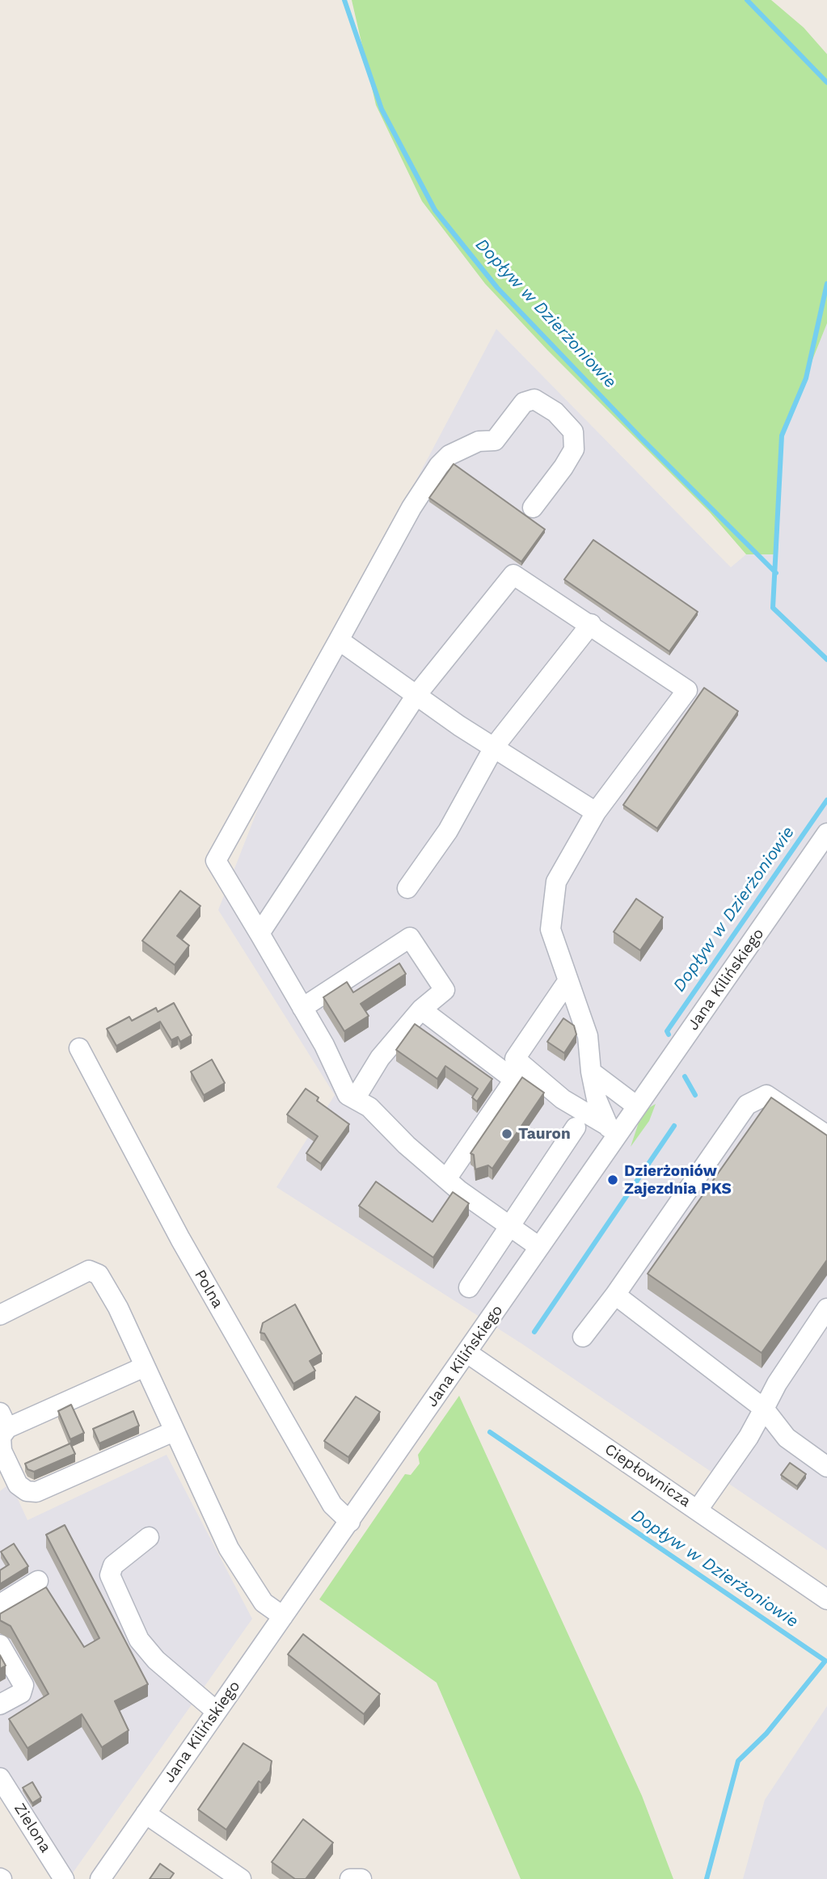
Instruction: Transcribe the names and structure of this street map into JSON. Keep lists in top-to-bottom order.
{
  "streets": {
    "street": [
      "Jana Kilińskiego",
      "Polna",
      "Ciepłownicza",
      "Zielona"
    ]
  },
  "crossings": [
    ["Jana Kilińskiego", "Polna"],
    ["Jana Kilińskiego", "Ciepłownicza"]
  ],
  "water": ["Dopływ w Dzierżoniowie"],
  "places": ["Tauron", "Dzierżoniów Zajezdnia PKS"]
}
